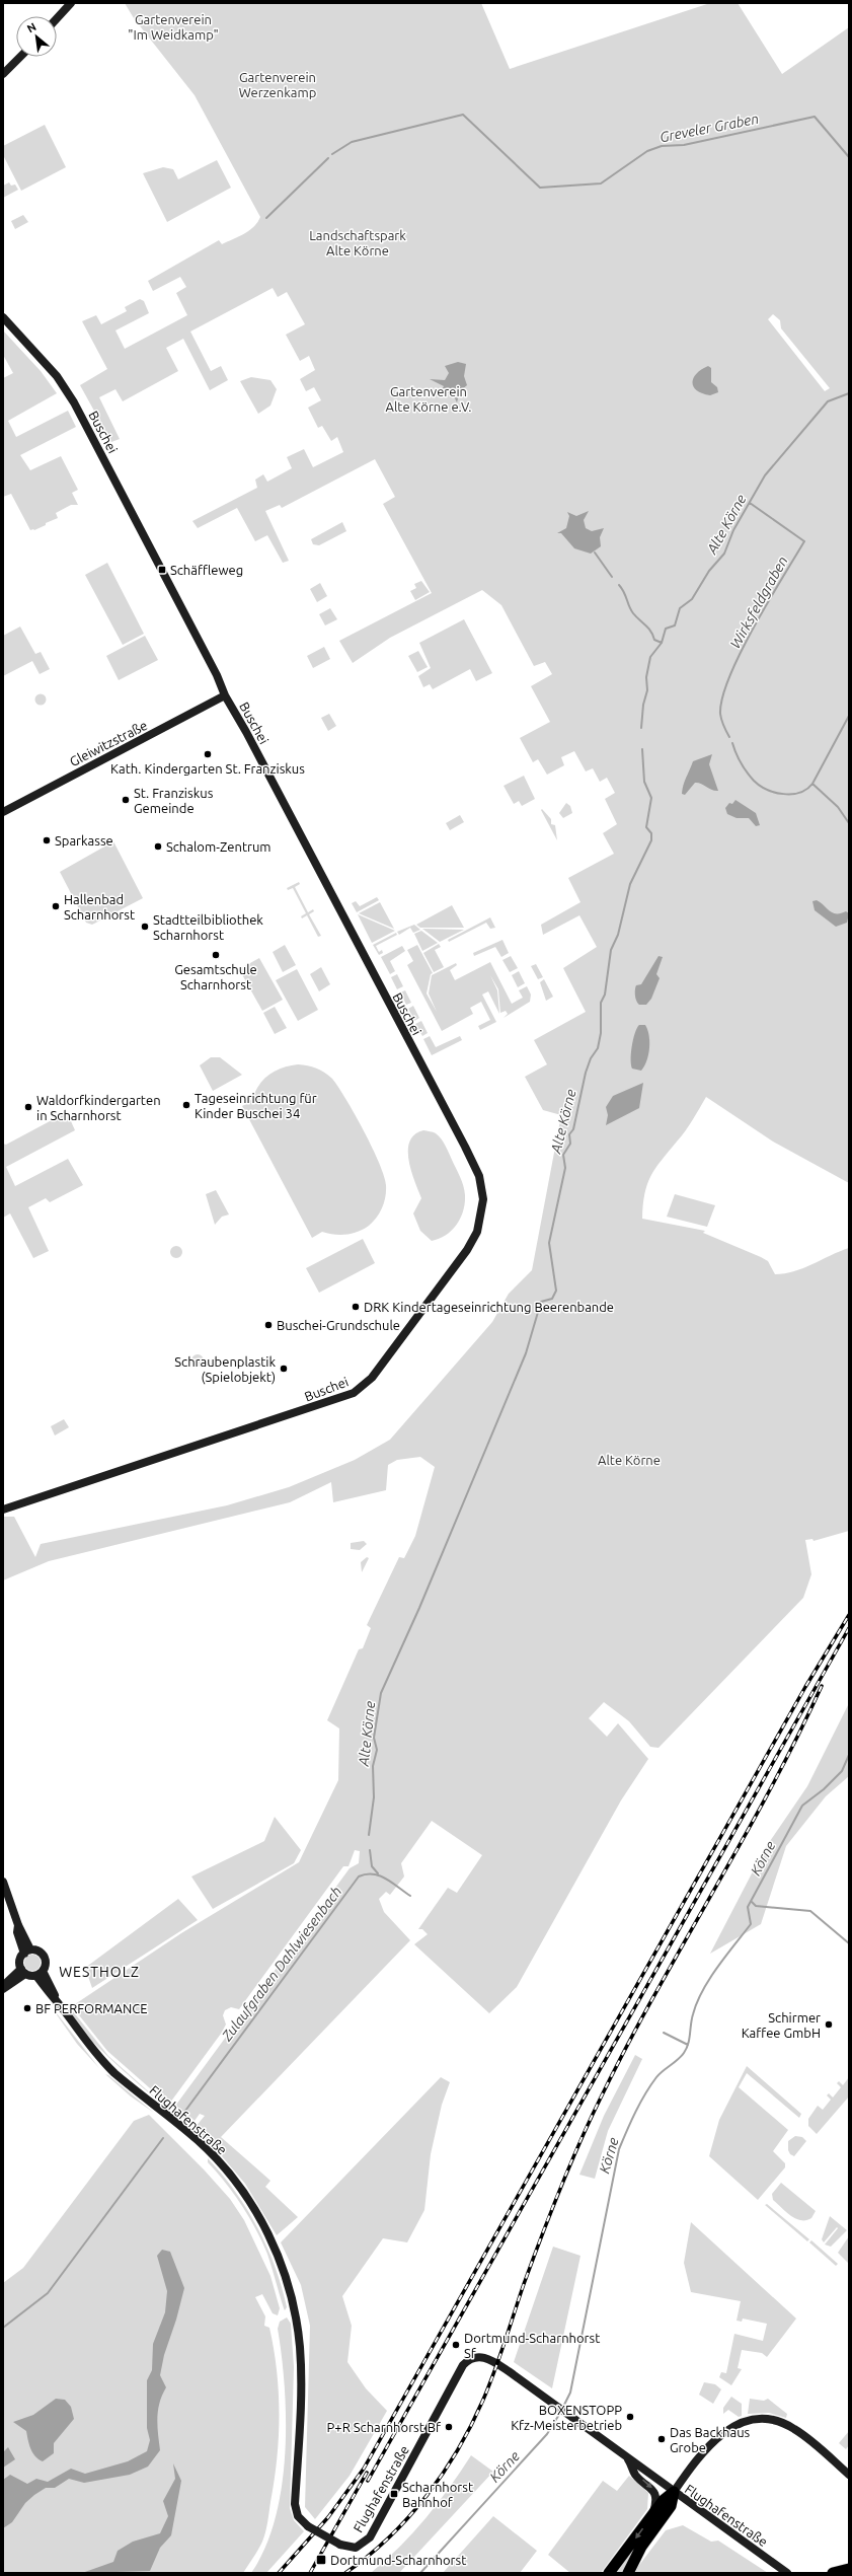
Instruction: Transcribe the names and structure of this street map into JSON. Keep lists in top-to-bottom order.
{
  "streets": {
    "street": ["Buschei", "Gleiwitzstraße", "Flughafenstraße"]
  },
  "crossings": [
    ["Buschei", "Gleiwitzstraße"]
  ],
  "districts": ["WESTHOLZ"],
  "water": [
    "Greveler Graben",
    "Alte Körne",
    "Wirksfeldgraben",
    "Körne",
    "Zulaufgraben Dahlwiesenbach"
  ],
  "parks": [
    "Gartenverein \"Im Weidkamp\"",
    "Gartenverein Werzenkamp",
    "Landschaftspark Alte Körne",
    "Gartenverein Alte Körne e.V.",
    "Alte Körne"
  ],
  "places": {
    "transit": ["Schäffleweg", "Scharnhorst Bahnhof", "Dortmund-Scharnhorst"],
    "other": [
      "Kath. Kindergarten St. Franziskus",
      "St. Franziskus Gemeinde",
      "Sparkasse",
      "Schalom-Zentrum",
      "Hallenbad Scharnhorst",
      "Stadtteilbibliothek Scharnhorst",
      "Gesamtschule Scharnhorst",
      "Tageseinrichtung für Kinder Buschei 34",
      "Waldorfkindergarten in Scharnhorst",
      "DRK Kindertageseinrichtung Beerenbande",
      "Buschei-Grundschule",
      "Schraubenplastik (Spielobjekt)",
      "BF PERFORMANCE",
      "Schirmer Kaffee GmbH",
      "Dortmund-Scharnhorst Sf",
      "BOXENSTOPP Kfz-Meisterbetrieb",
      "P+R Scharnhorst Bf",
      "Das Backhaus Grobe"
    ]
  },
  "north": "top left"
}
